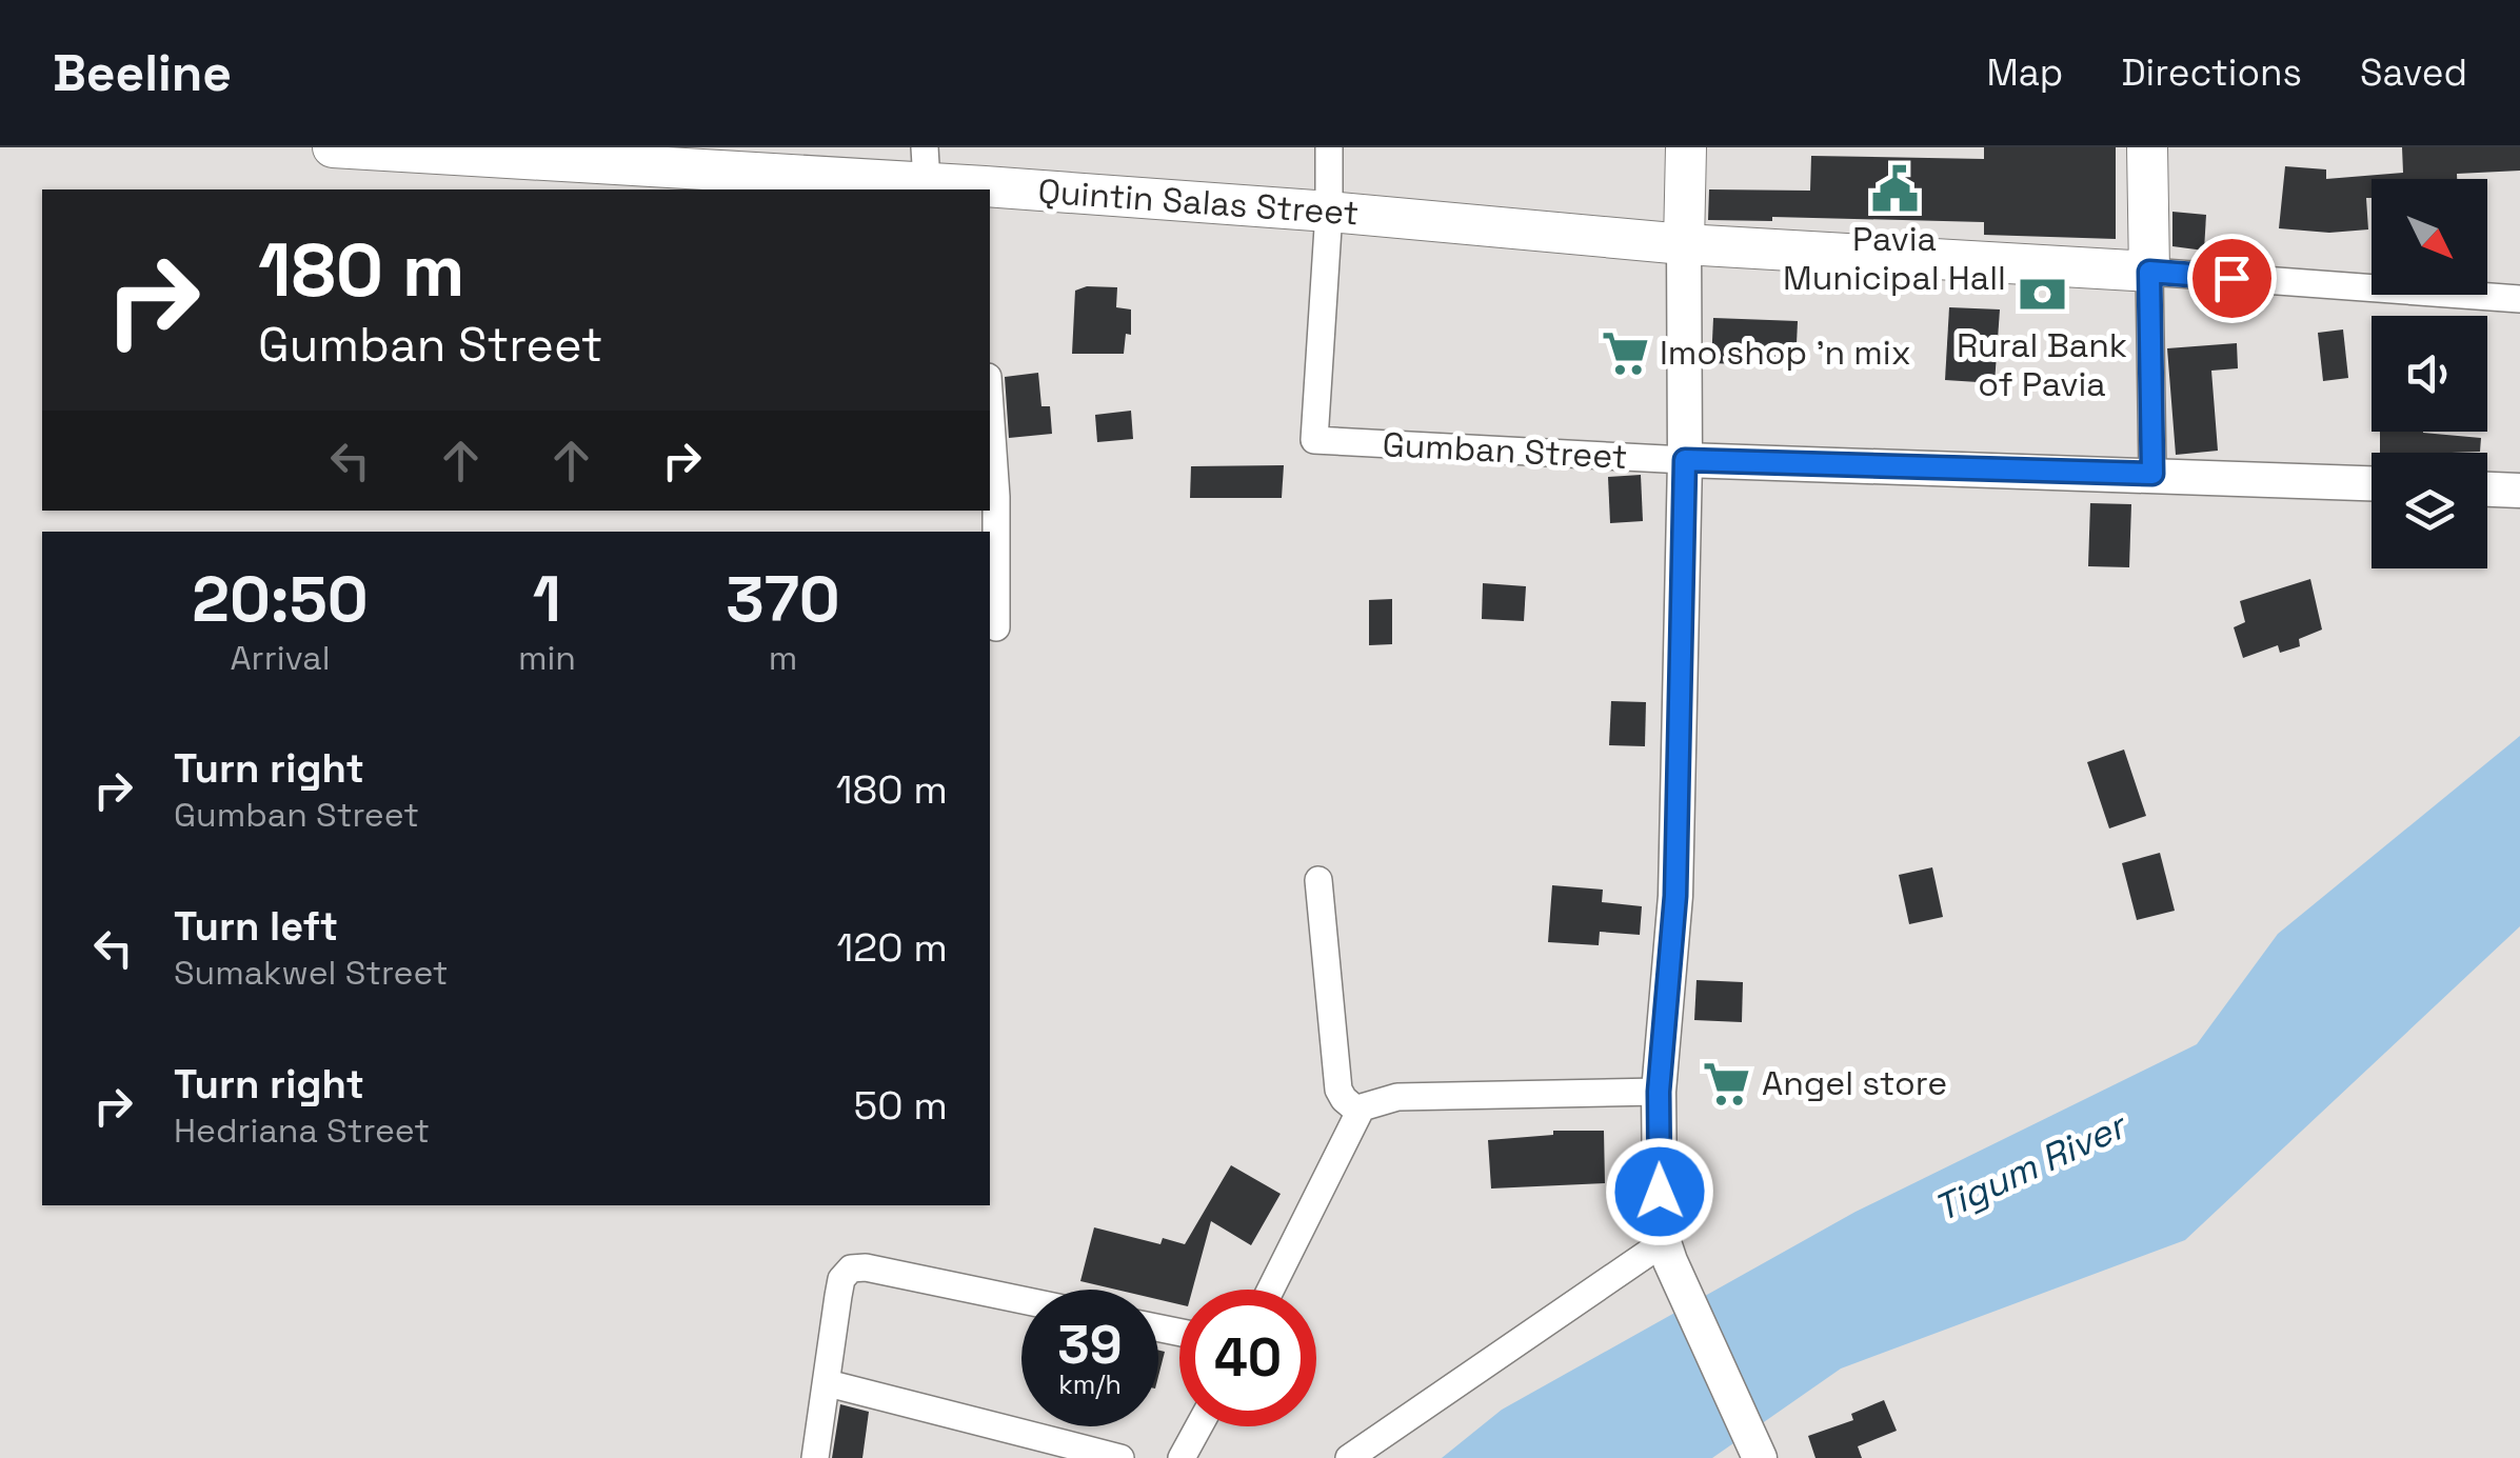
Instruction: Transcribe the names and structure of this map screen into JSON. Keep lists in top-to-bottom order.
{
  "streets": {
    "main road": ["Quintin Salas Street"],
    "street": ["Gumban Street"]
  },
  "crossings": [
    ["Quintin Salas Street", "Gumban Street"]
  ],
  "water": ["Tigum River"],
  "places": {
    "public building": ["Pavia Municipal Hall"],
    "bank": ["Rural Bank of Pavia"],
    "supermarket": ["Imo shop 'n mix", "Angel store"]
  },
  "north": "bottom right",
  "page": {
    "header": "Beeline",
    "nav": ["Map", "Directions", "Saved"],
    "turn": ["180 m", "Gumban Street"],
    "eta": [
      "20:50",
      "Arrival",
      "1",
      "min",
      "370",
      "m"
    ],
    "list": [
      {
        "name": "Turn right",
        "note": "Gumban Street",
        "value": "180 m"
      },
      {
        "name": "Turn left",
        "note": "Sumakwel Street",
        "value": "120 m"
      },
      {
        "name": "Turn right",
        "note": "Hedriana Street",
        "value": "50 m"
      }
    ],
    "speed": "39 km/h",
    "limit": "40"
  }
}
